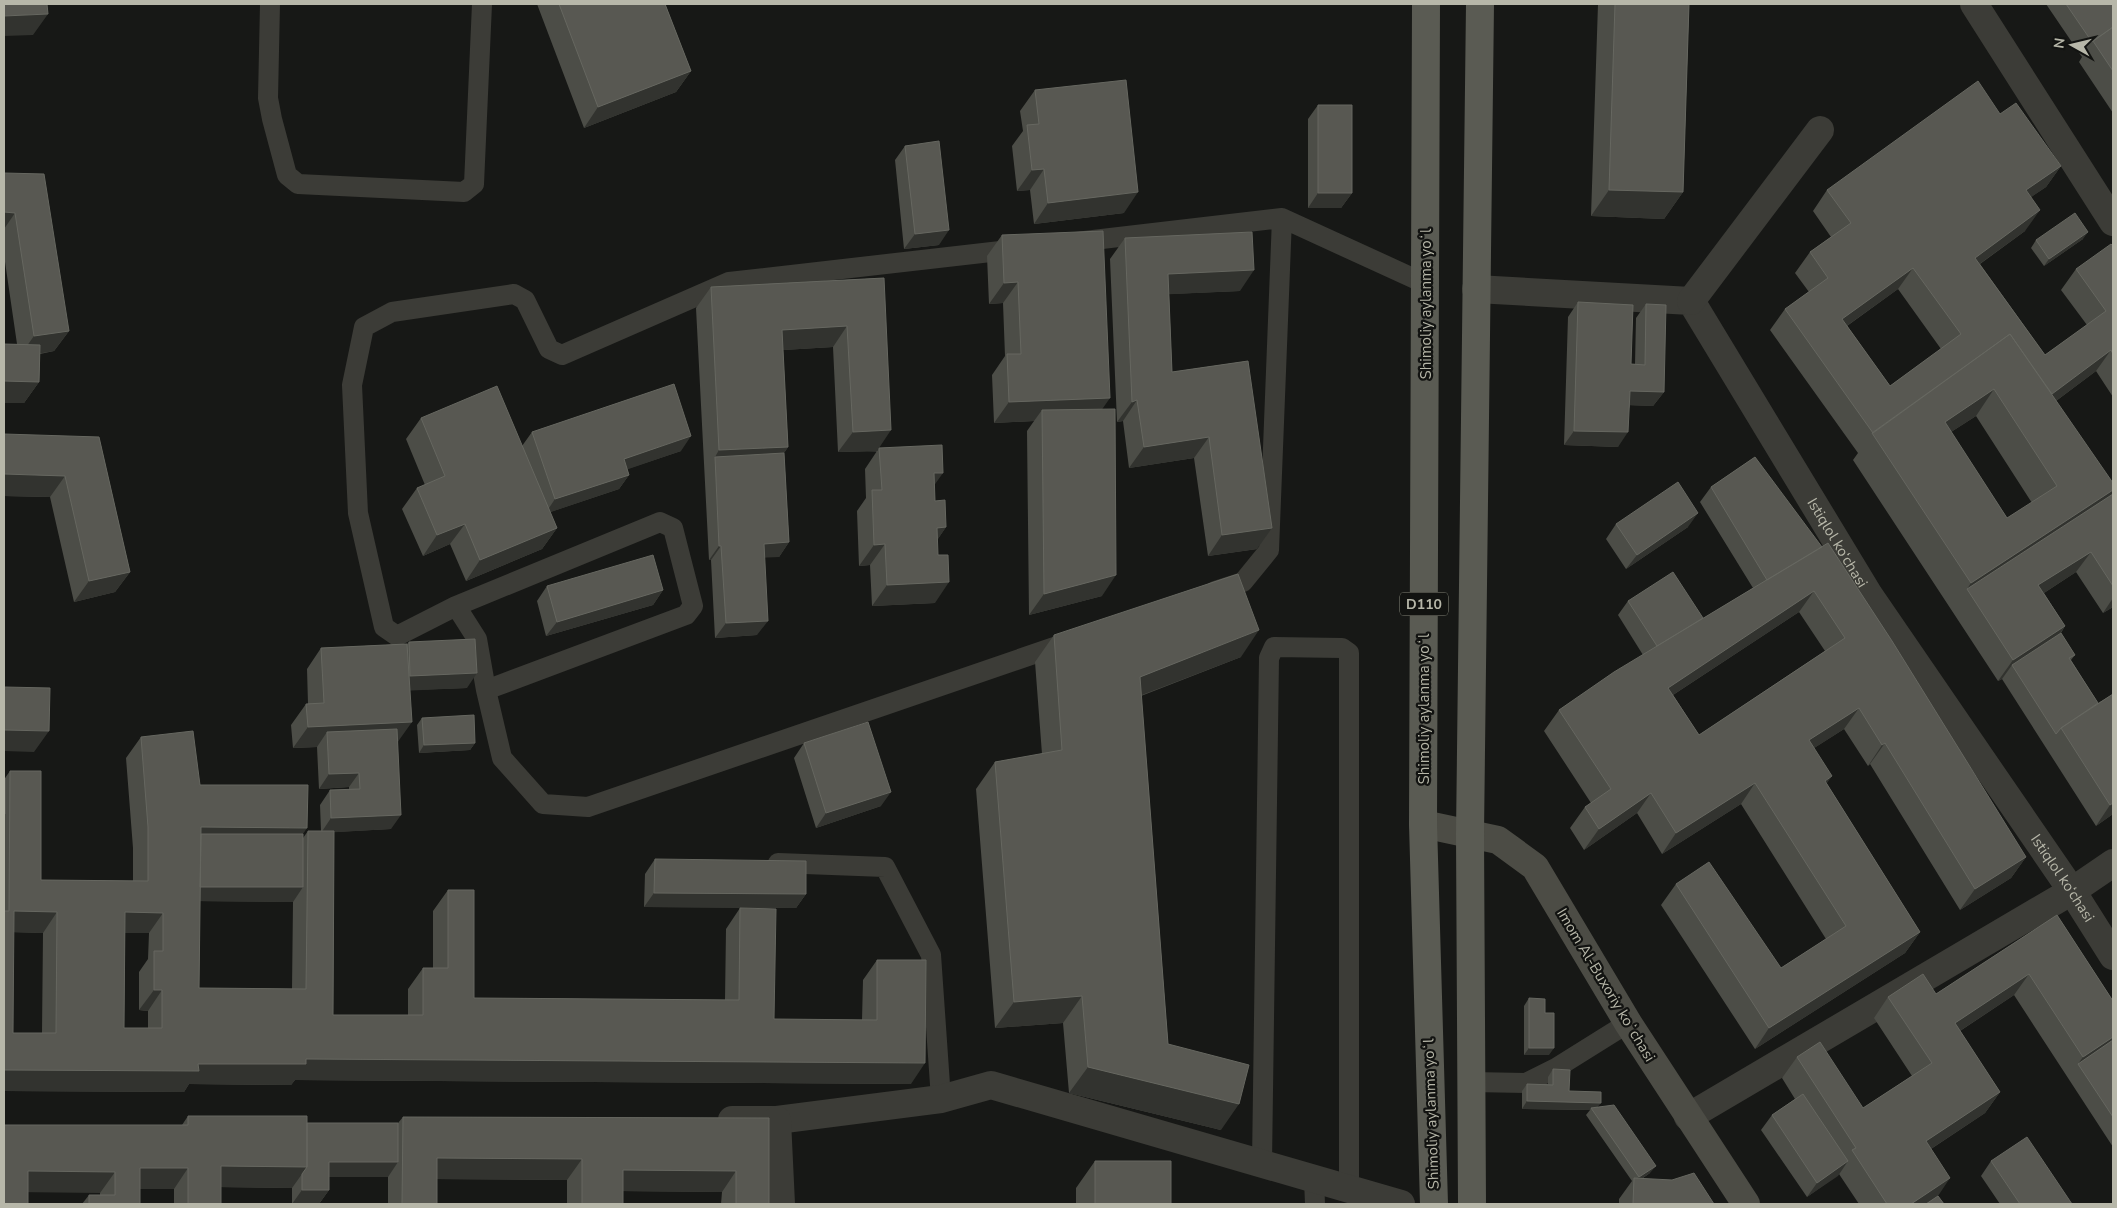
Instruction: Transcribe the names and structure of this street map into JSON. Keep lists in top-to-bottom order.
{
  "streets": {
    "main road": ["Shimoliy aylanma yoʻl", "D110"],
    "street": ["Istiqlol ko‘chasi", "Imom Al-Buxoriy koʻchasi"]
  },
  "crossings": [
    ["Shimoliy aylanma yoʻl", "Imom Al-Buxoriy koʻchasi"]
  ],
  "north": "left"
}
